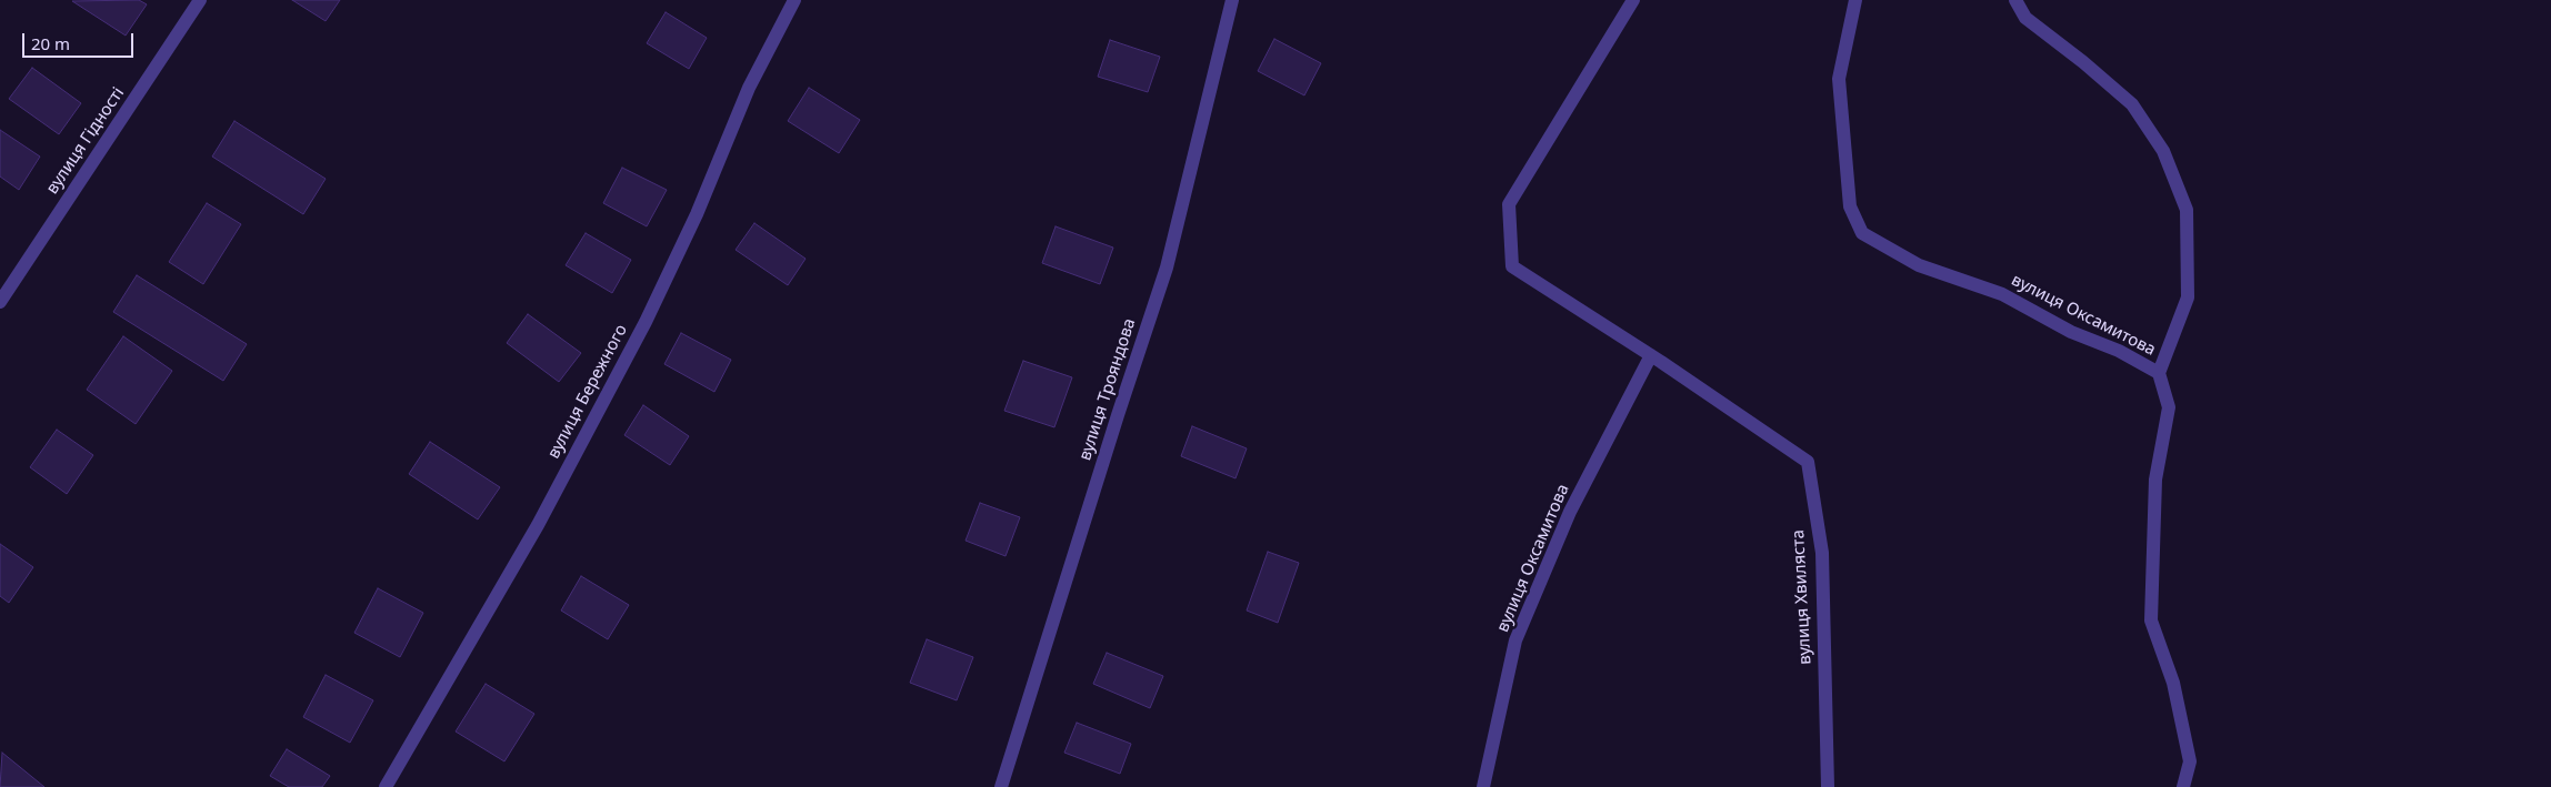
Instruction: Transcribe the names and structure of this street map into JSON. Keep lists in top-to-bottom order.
{
  "streets": {
    "street": [
      "вулиця Гідності",
      "вулиця Оксамитова",
      "вулиця Трояндова",
      "вулиця Бережного",
      "вулиця Хвиляста"
    ]
  },
  "crossings": [
    ["вулиця Оксамитова", "вулиця Хвиляста"]
  ],
  "scale_bar": "20 m"
}
